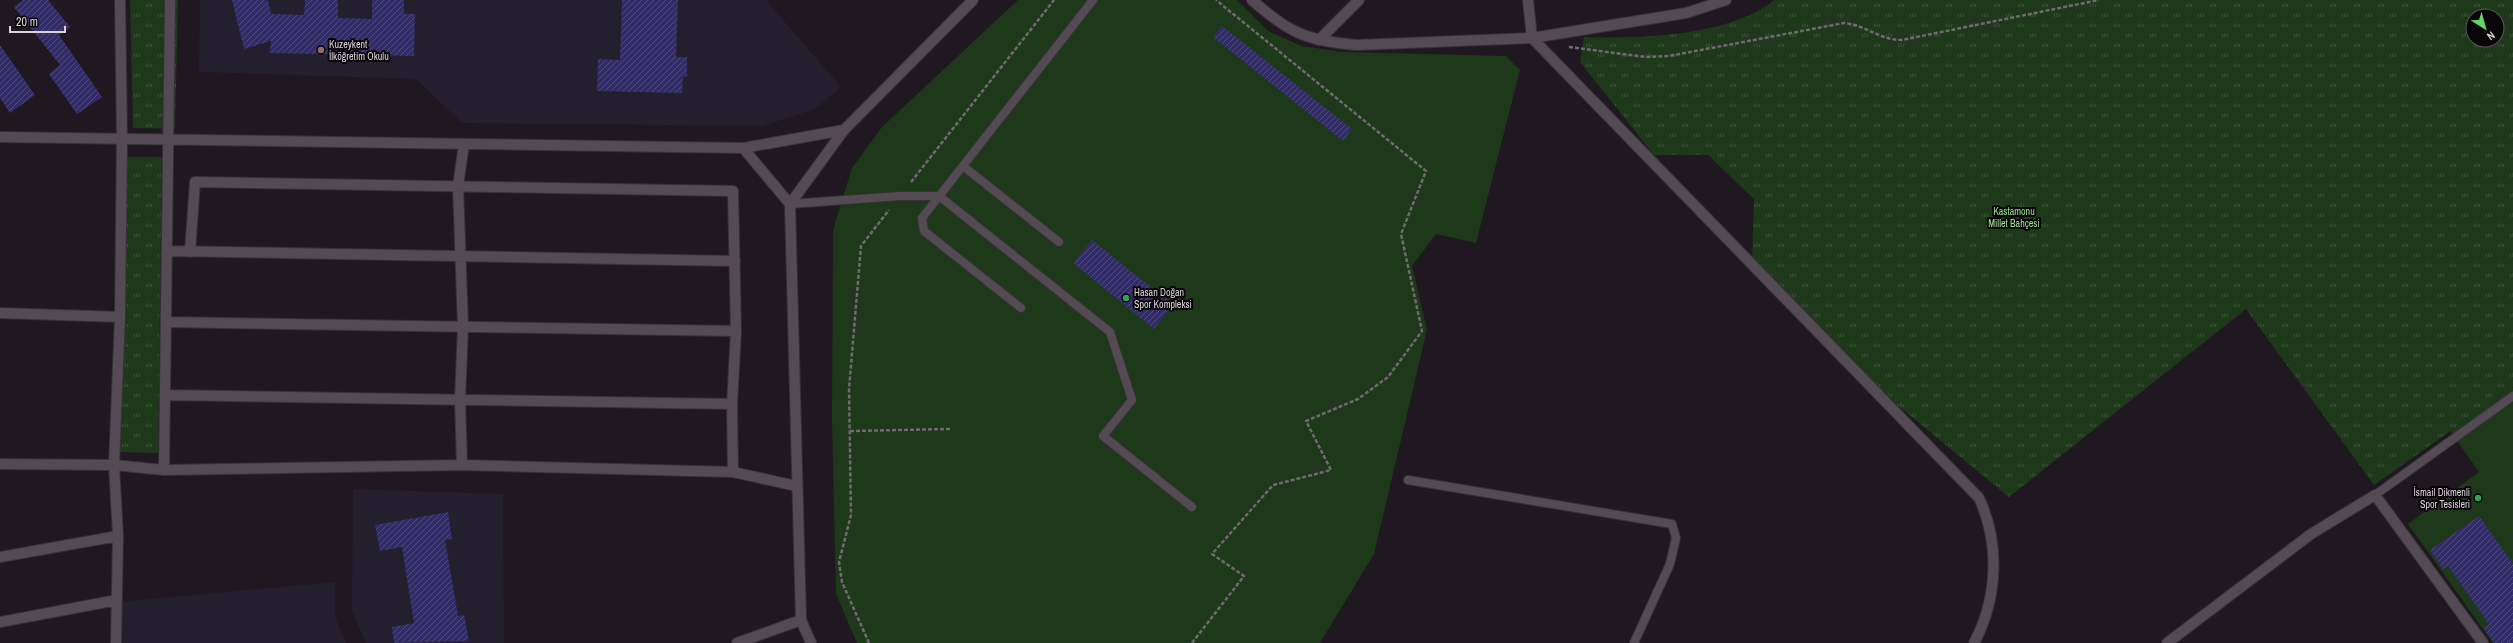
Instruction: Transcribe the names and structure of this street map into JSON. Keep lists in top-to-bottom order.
{
  "parks": ["Kastamonu Millet Bahçesi"],
  "places": ["Kuzeykent İlköğretim Okulu", "Hasan Doğan Spor Kompleksi", "İsmail Dikmenli Spor Tesisleri"],
  "scale_bar": "20 m",
  "north": "bottom right"
}
